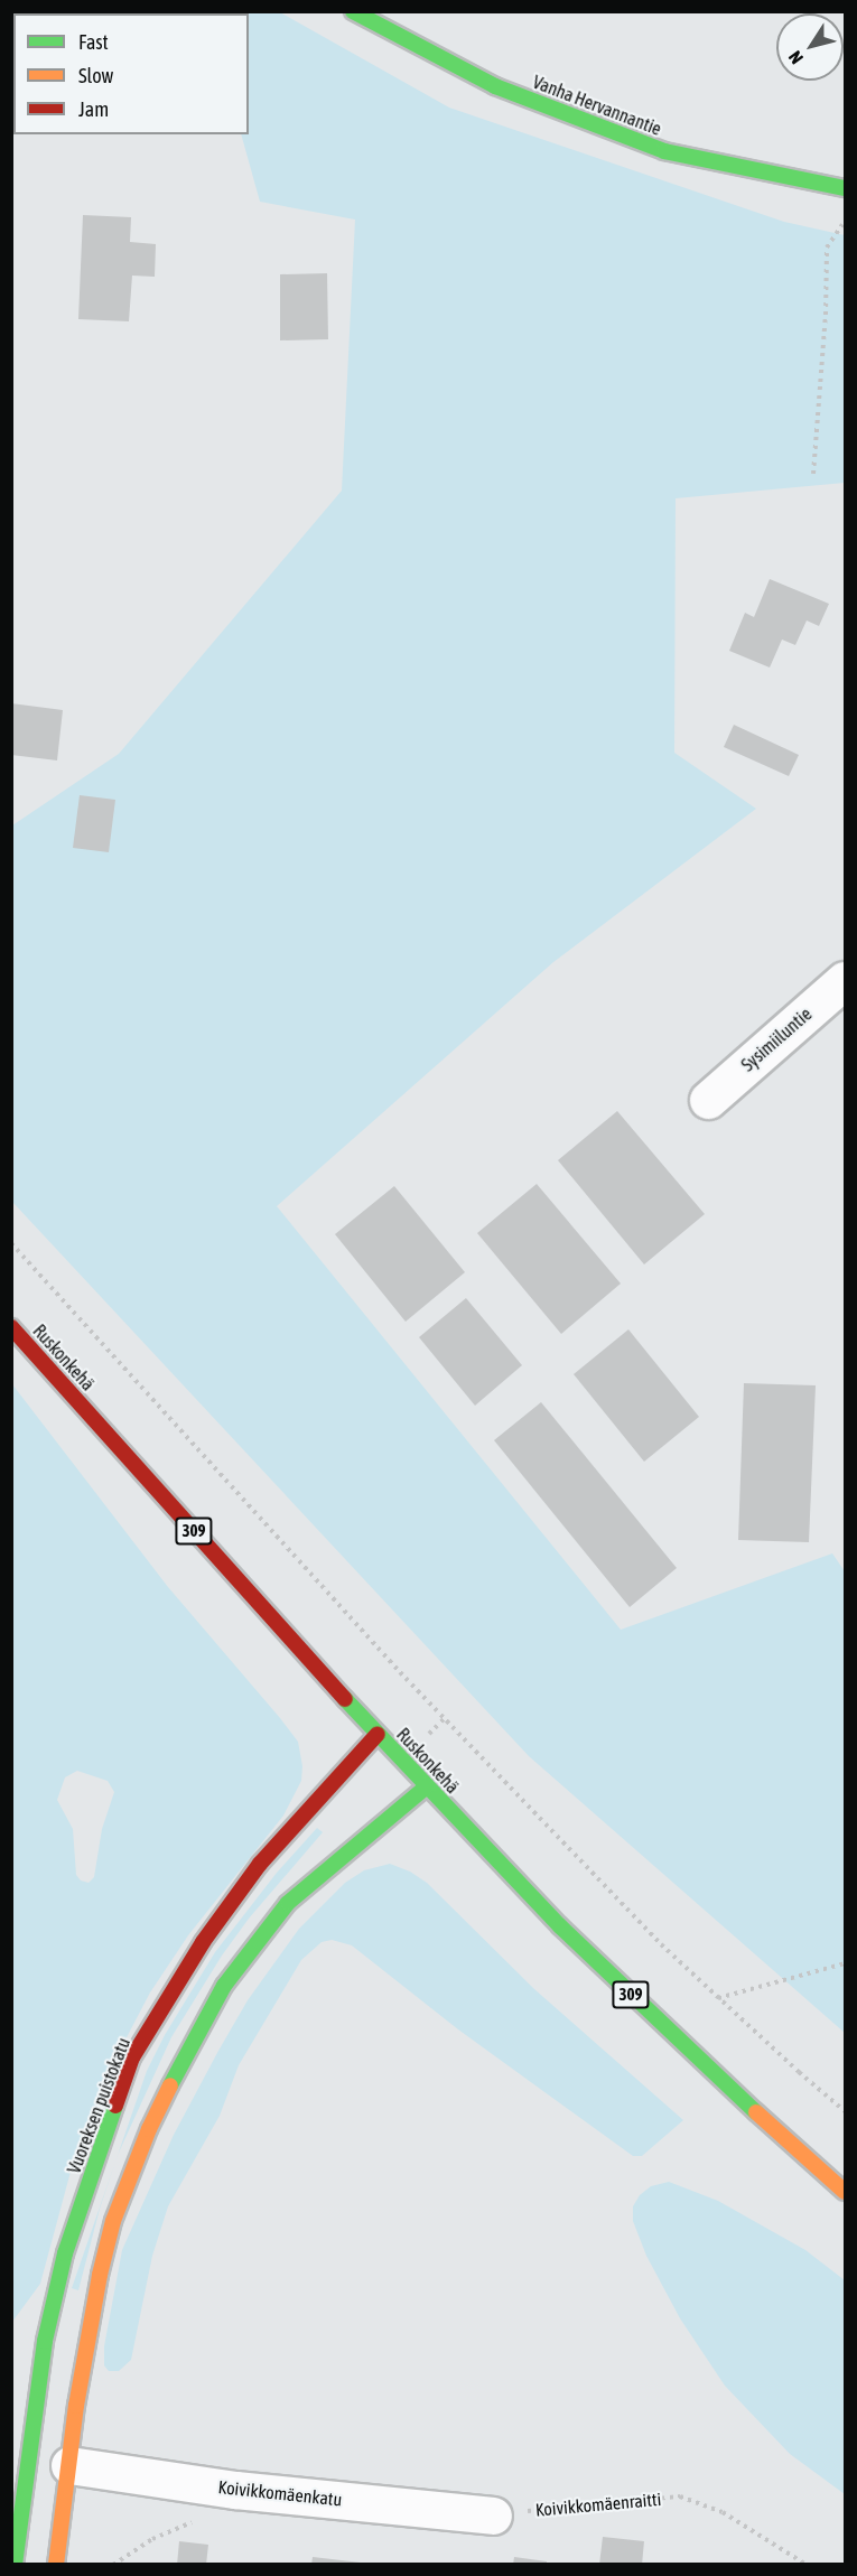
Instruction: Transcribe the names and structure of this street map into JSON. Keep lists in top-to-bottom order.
{
  "streets": {
    "main road": [
      "Vanha Hervannantie",
      "Ruskonkehä",
      "309",
      "Vuoreksen puistokatu"
    ],
    "street": ["Sysimiiluntie", "Koivikkomäenkatu"],
    "path": ["Koivikkomäenraitti"]
  },
  "crossings": [
    ["Ruskonkehä", "Vuoreksen puistokatu"],
    ["Koivikkomäenkatu", "Koivikkomäenraitti"]
  ],
  "legend": ["Fast", "Slow", "Jam"],
  "north": "bottom left"
}
